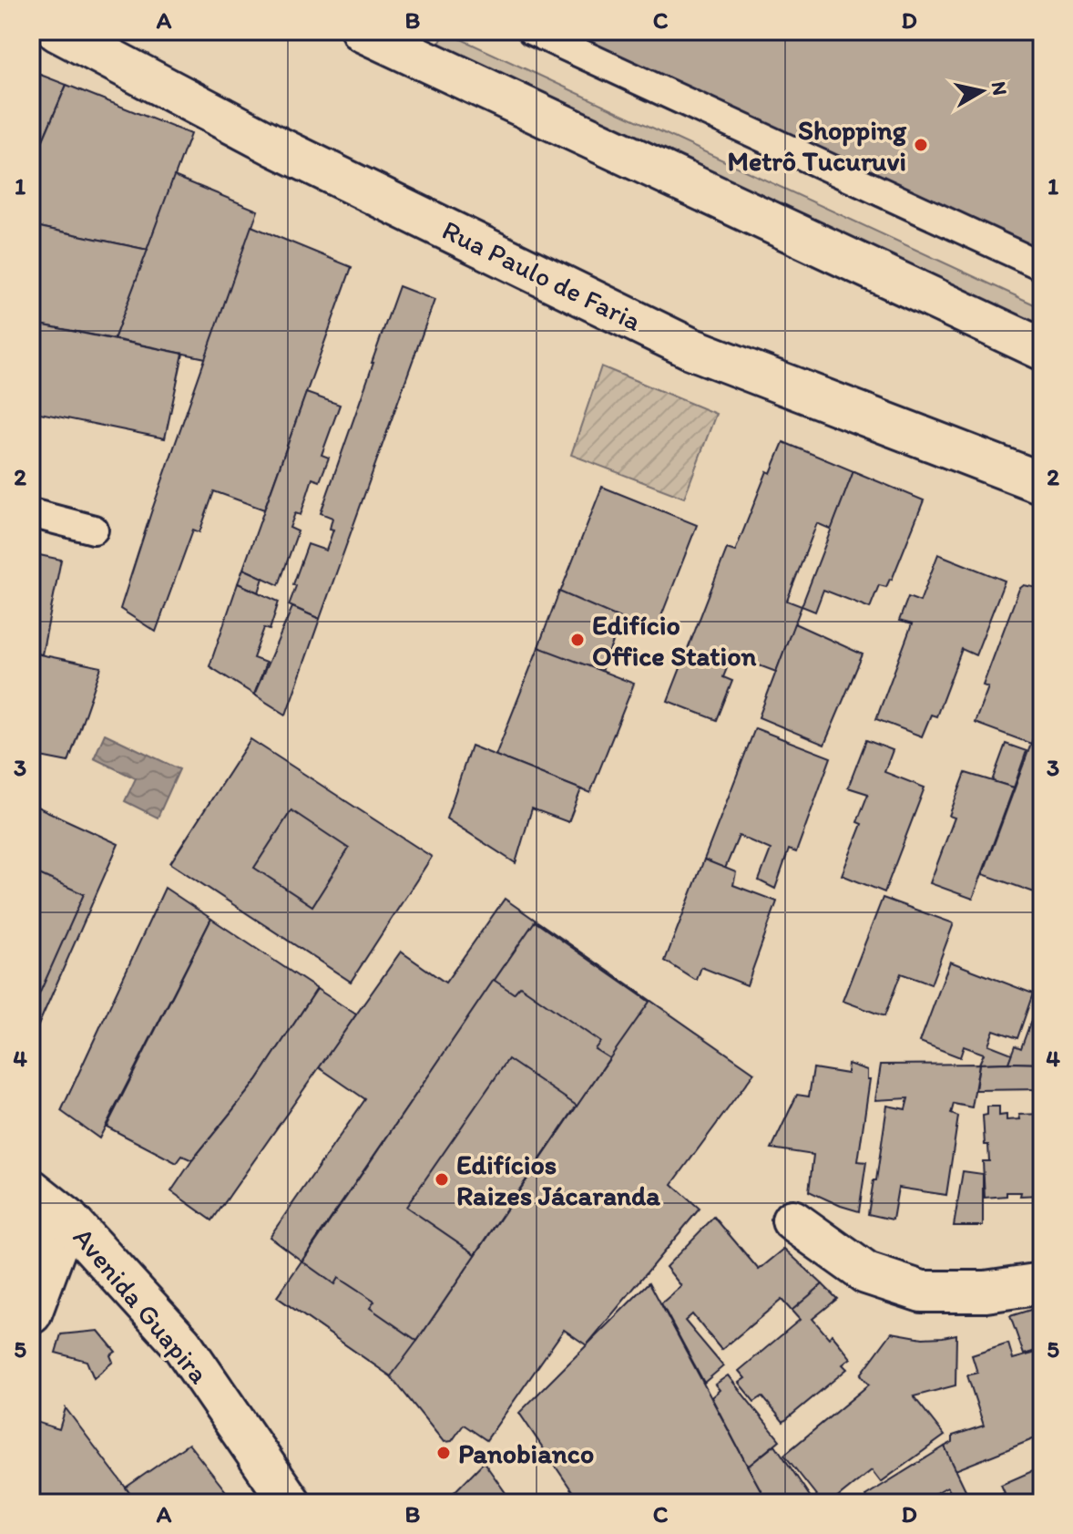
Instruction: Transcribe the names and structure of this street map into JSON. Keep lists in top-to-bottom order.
{
  "streets": {
    "street": ["Rua Paulo de Faria", "Avenida Guapira"]
  },
  "places": [
    "Shopping Metrô Tucuruvi",
    "Edifício Office Station",
    "Edifícios Raizes Jácaranda",
    "Panobianco"
  ],
  "north": "right",
  "grid": {
    "columns": [
      "A",
      "B",
      "C",
      "D"
    ],
    "rows": [
      "1",
      "2",
      "3",
      "4",
      "5"
    ]
  }
}
